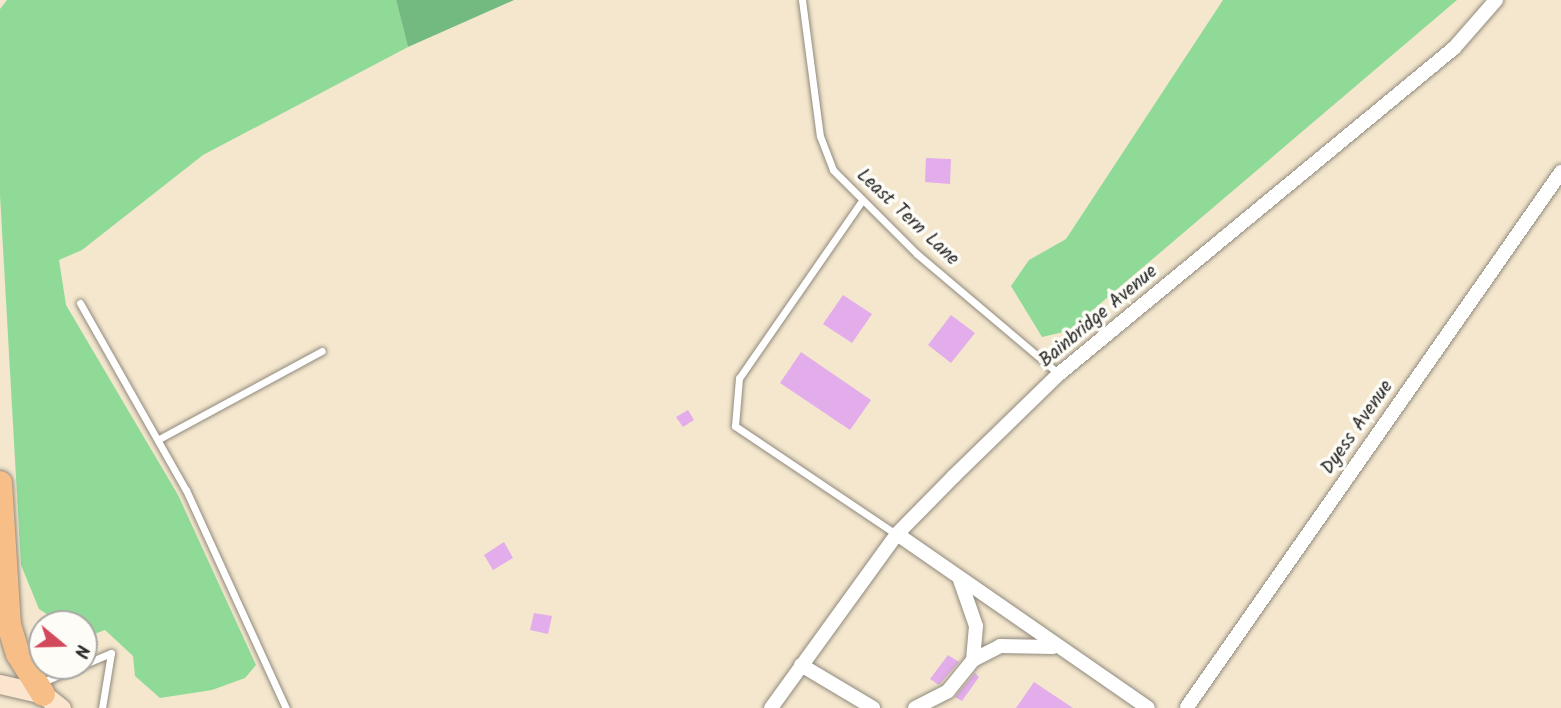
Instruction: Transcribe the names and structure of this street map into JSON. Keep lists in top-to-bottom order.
{
  "streets": {
    "street": ["Bainbridge Avenue", "Dyess Avenue"],
    "lane": ["Least Tern Lane"]
  },
  "crossings": [
    ["Least Tern Lane", "Bainbridge Avenue"]
  ],
  "north": "right"
}
